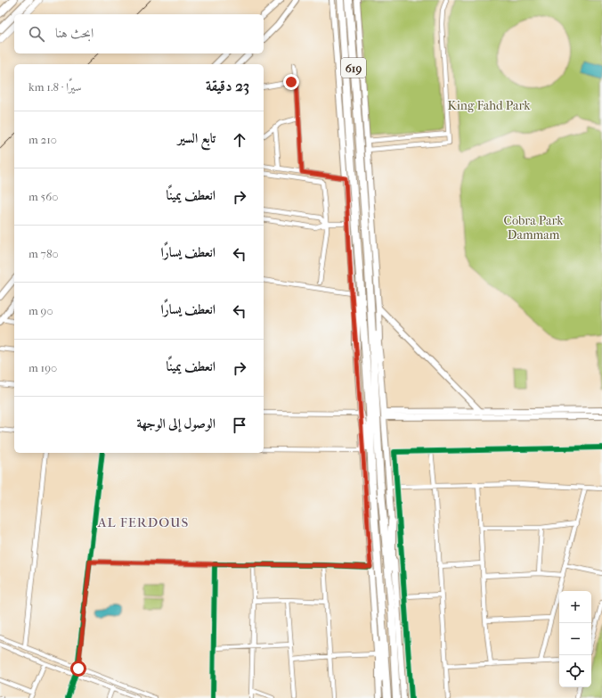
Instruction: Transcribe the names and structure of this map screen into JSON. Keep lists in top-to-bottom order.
{
  "streets": {
    "highway": ["619"]
  },
  "districts": ["AL FERDOUS"],
  "parks": ["King Fahd Park", "Cobra Park Dammam"],
  "page": {
    "search": "ابحث هنا",
    "heading": ["23 دقيقة", "سيرًا · 1.8 km"],
    "list": [
      ["تابع السير", "210 m"],
      ["انعطف يمينًا", "560 m"],
      ["انعطف يسارًا", "780 m"],
      ["انعطف يسارًا", "90 m"],
      ["انعطف يمينًا", "190 m"],
      "الوصول إلى الوجهة"
    ],
    "map_buttons": ["+", "−"]
  }
}
